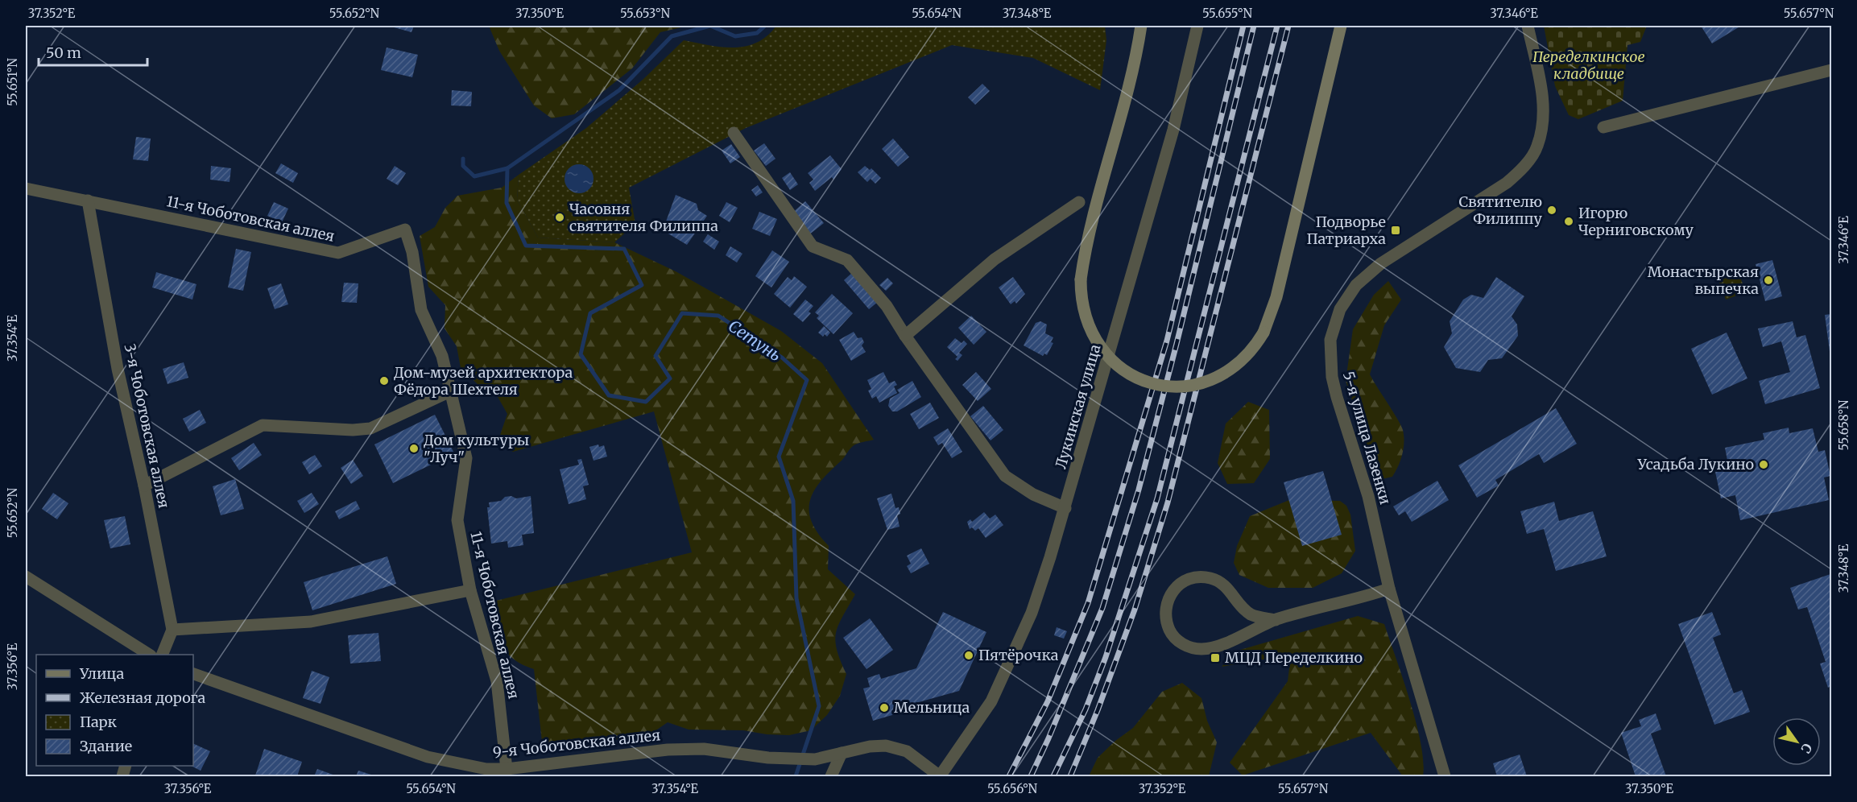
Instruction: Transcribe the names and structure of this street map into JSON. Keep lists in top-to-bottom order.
{
  "streets": {
    "street": [
      "11-я Чоботовская аллея",
      "Лукинская улица",
      "3-я Чоботовская аллея",
      "5-я улица Лазенки",
      "9-я Чоботовская аллея"
    ]
  },
  "crossings": [
    ["11-я Чоботовская аллея", "3-я Чоботовская аллея"],
    ["11-я Чоботовская аллея", "9-я Чоботовская аллея"],
    ["Лукинская улица", "9-я Чоботовская аллея"]
  ],
  "water": ["Сетунь"],
  "parks": ["Переделкинское кладбище"],
  "places": {
    "other": [
      "Святителю Филиппу",
      "Часовня святителя Филиппа",
      "Игорю Черниговскому",
      "Монастырская выпечка",
      "Дом-музей архитектора Фёдора Шехтеля",
      "Дом культуры \"Луч\"",
      "Усадьба Лукино",
      "Пятёрочка",
      "Мельница"
    ],
    "transit": ["Подворье Патриарха", "МЦД Переделкино"]
  },
  "legend": [
    "Улица",
    "Железная дорога",
    "Парк",
    "Здание"
  ],
  "scale_bar": "50 m",
  "north": "bottom right",
  "coordinates": [
    "37.352°E",
    "55.652°N",
    "37.350°E",
    "55.653°N",
    "55.654°N",
    "37.348°E",
    "55.655°N",
    "37.346°E",
    "55.657°N",
    "55.651°N",
    "37.354°E",
    "55.658°N",
    "37.356°E",
    "55.656°N"
  ]
}
